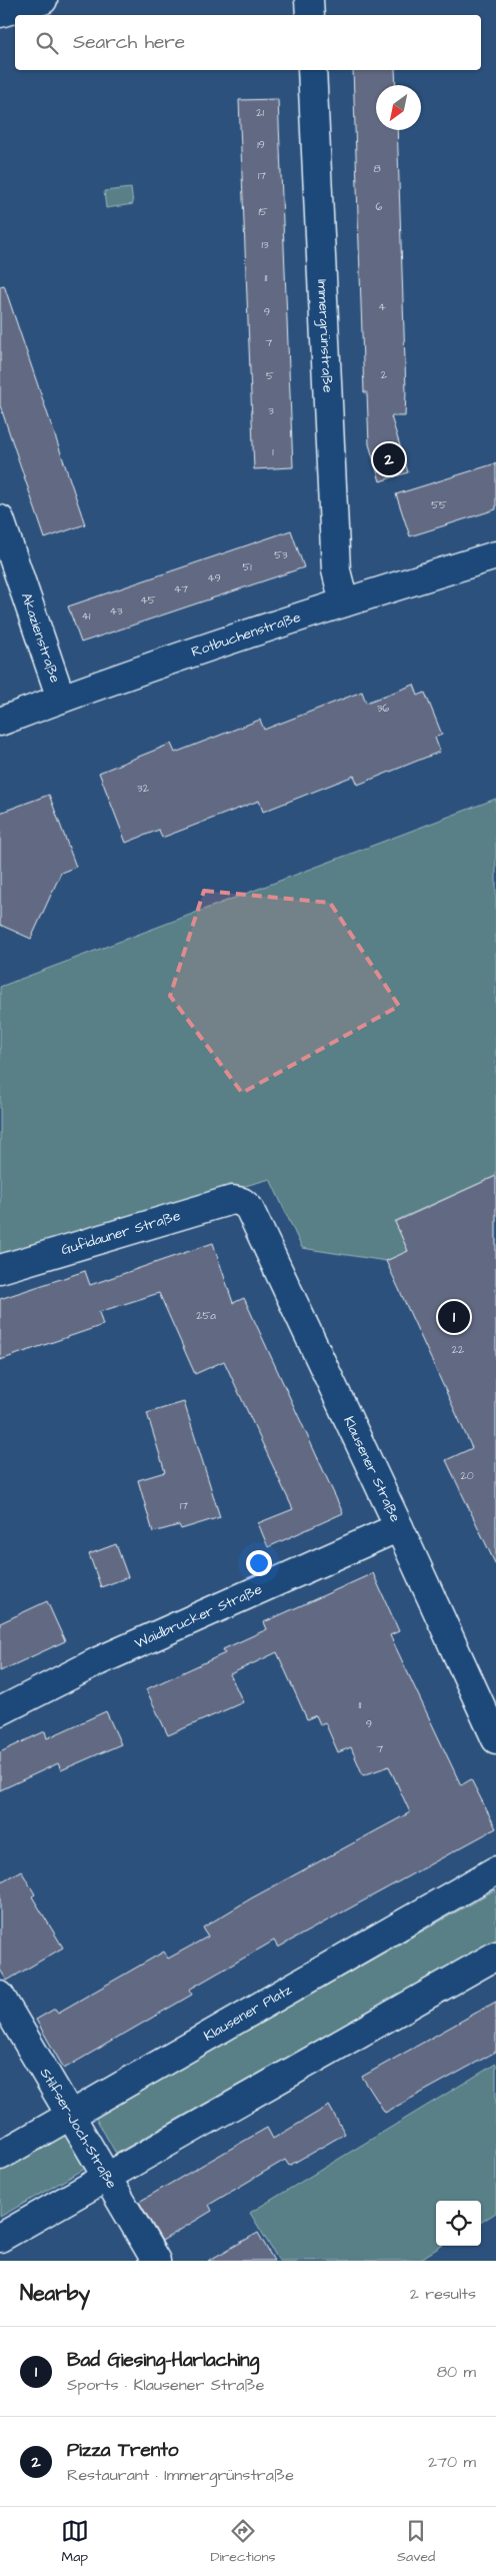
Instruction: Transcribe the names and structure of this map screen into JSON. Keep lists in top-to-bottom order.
{
  "streets": {
    "street": [
      "Immergrünstraße",
      "Rotbuchenstraße",
      "Akazienstraße",
      "Gufidauner Straße",
      "Klausener Straße",
      "Waidbrucker Straße",
      "Klausener Platz",
      "Stilfser-Joch-Straße"
    ]
  },
  "crossings": [
    ["Immergrünstraße", "Rotbuchenstraße"],
    ["Rotbuchenstraße", "Akazienstraße"],
    ["Gufidauner Straße", "Klausener Straße"],
    ["Klausener Straße", "Waidbrucker Straße"],
    ["Klausener Platz", "Stilfser-Joch-Straße"]
  ],
  "house_numbers": [
    "21",
    "19",
    "8",
    "17",
    "6",
    "15",
    "13",
    "11",
    "4",
    "9",
    "7",
    "2",
    "5",
    "3",
    "1",
    "55",
    "53",
    "51",
    "49",
    "47",
    "45",
    "43",
    "41",
    "36",
    "32",
    "25a",
    "22",
    "20",
    "17",
    "11",
    "9",
    "7"
  ],
  "north": "bottom left",
  "page": {
    "search": "Search here",
    "pins": ["2", "1"],
    "heading": ["Nearby", "2 results"],
    "list": [
      {
        "mark": "1",
        "name": "Bad Giesing-Harlaching",
        "note": "Sports · Klausener Straße",
        "value": "80 m"
      },
      {
        "mark": "2",
        "name": "Pizza Trento",
        "note": "Restaurant · Immergrünstraße",
        "value": "270 m"
      }
    ],
    "nav": ["Map", "Directions", "Saved"]
  }
}
